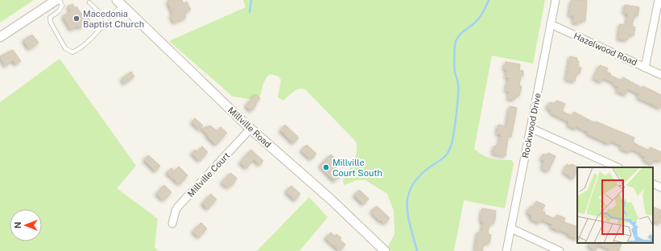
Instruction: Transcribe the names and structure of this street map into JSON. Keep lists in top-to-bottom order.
{
  "streets": {
    "street": [
      "Hazelwood Road",
      "Rockwood Drive",
      "Millville Road",
      "Millville Court"
    ]
  },
  "crossings": [
    ["Hazelwood Road", "Rockwood Drive"],
    ["Millville Road", "Millville Court"]
  ],
  "places": ["Macedonia Baptist Church", "Millville Court South"],
  "north": "left"
}
